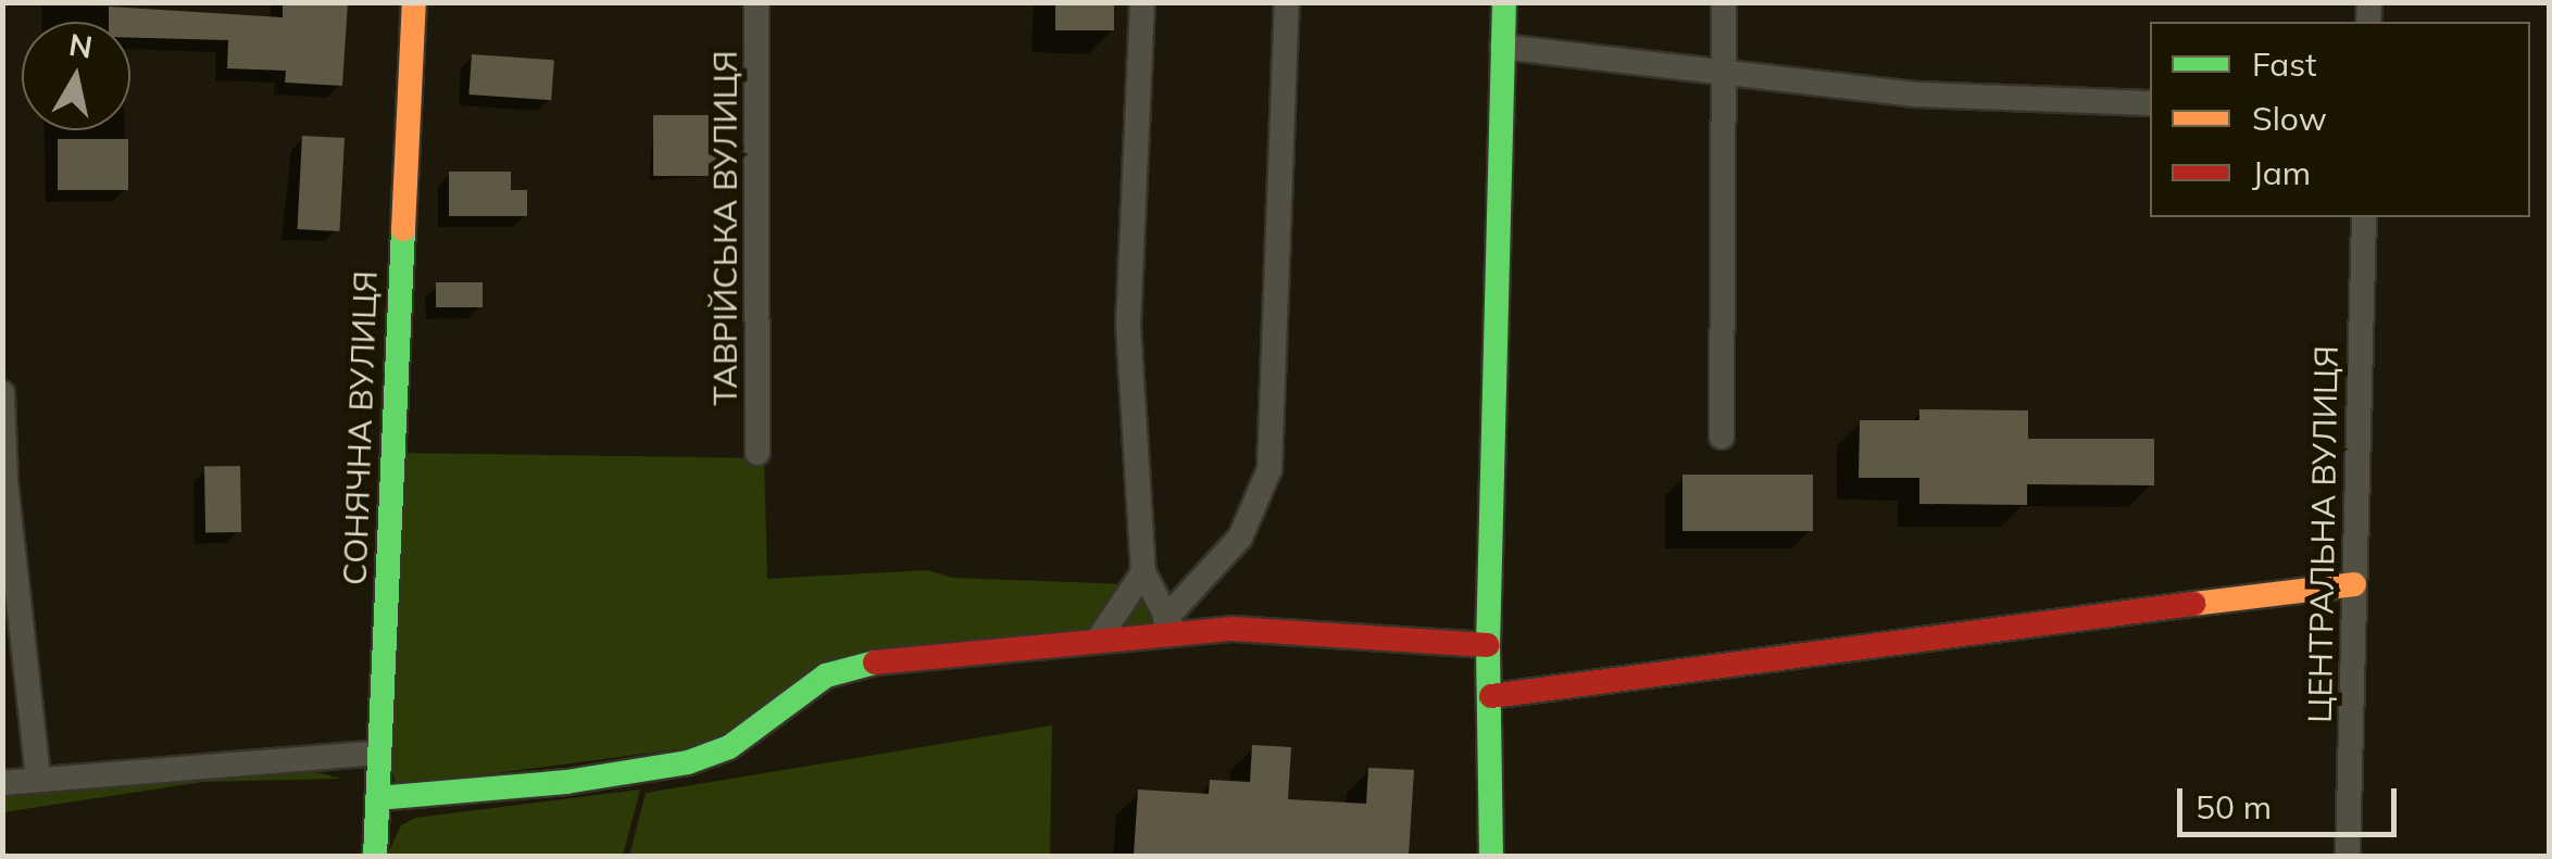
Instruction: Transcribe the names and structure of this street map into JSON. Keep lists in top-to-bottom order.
{
  "streets": {
    "street": ["ТАВРІЙСЬКА ВУЛИЦЯ", "СОНЯЧНА ВУЛИЦЯ", "ЦЕНТРАЛЬНА ВУЛИЦЯ"]
  },
  "legend": ["Fast", "Slow", "Jam"],
  "scale_bar": "50 m",
  "north": "top"
}
